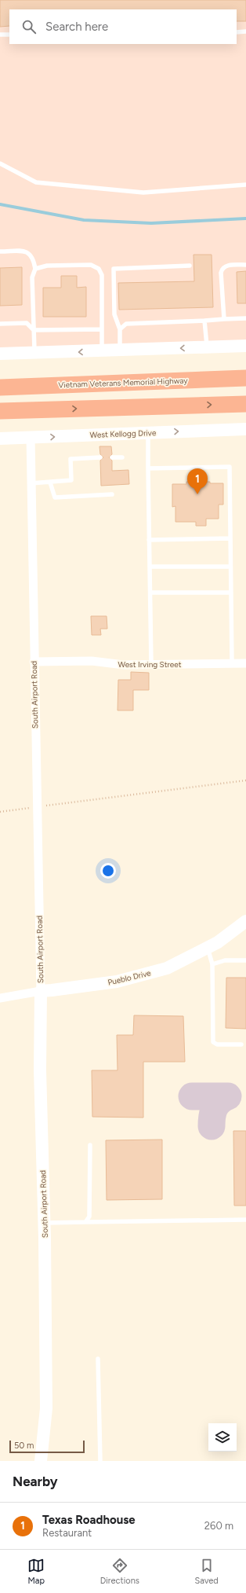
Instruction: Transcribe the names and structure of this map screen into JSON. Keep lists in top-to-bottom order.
{
  "streets": {
    "highway": ["Vietnam Veterans Memorial Highway"],
    "street": [
      "West Kellogg Drive",
      "West Irving Street",
      "South Airport Road",
      "Pueblo Drive"
    ]
  },
  "crossings": [
    ["West Kellogg Drive", "South Airport Road"],
    ["West Irving Street", "South Airport Road"],
    ["South Airport Road", "Pueblo Drive"]
  ],
  "scale_bar": "50 m",
  "page": {
    "search": "Search here",
    "pins": "1",
    "scale": "50 m",
    "heading": "Nearby",
    "list": [
      {
        "mark": "1",
        "name": "Texas Roadhouse",
        "note": "Restaurant",
        "value": "260 m"
      }
    ],
    "nav": ["Map", "Directions", "Saved"]
  }
}
